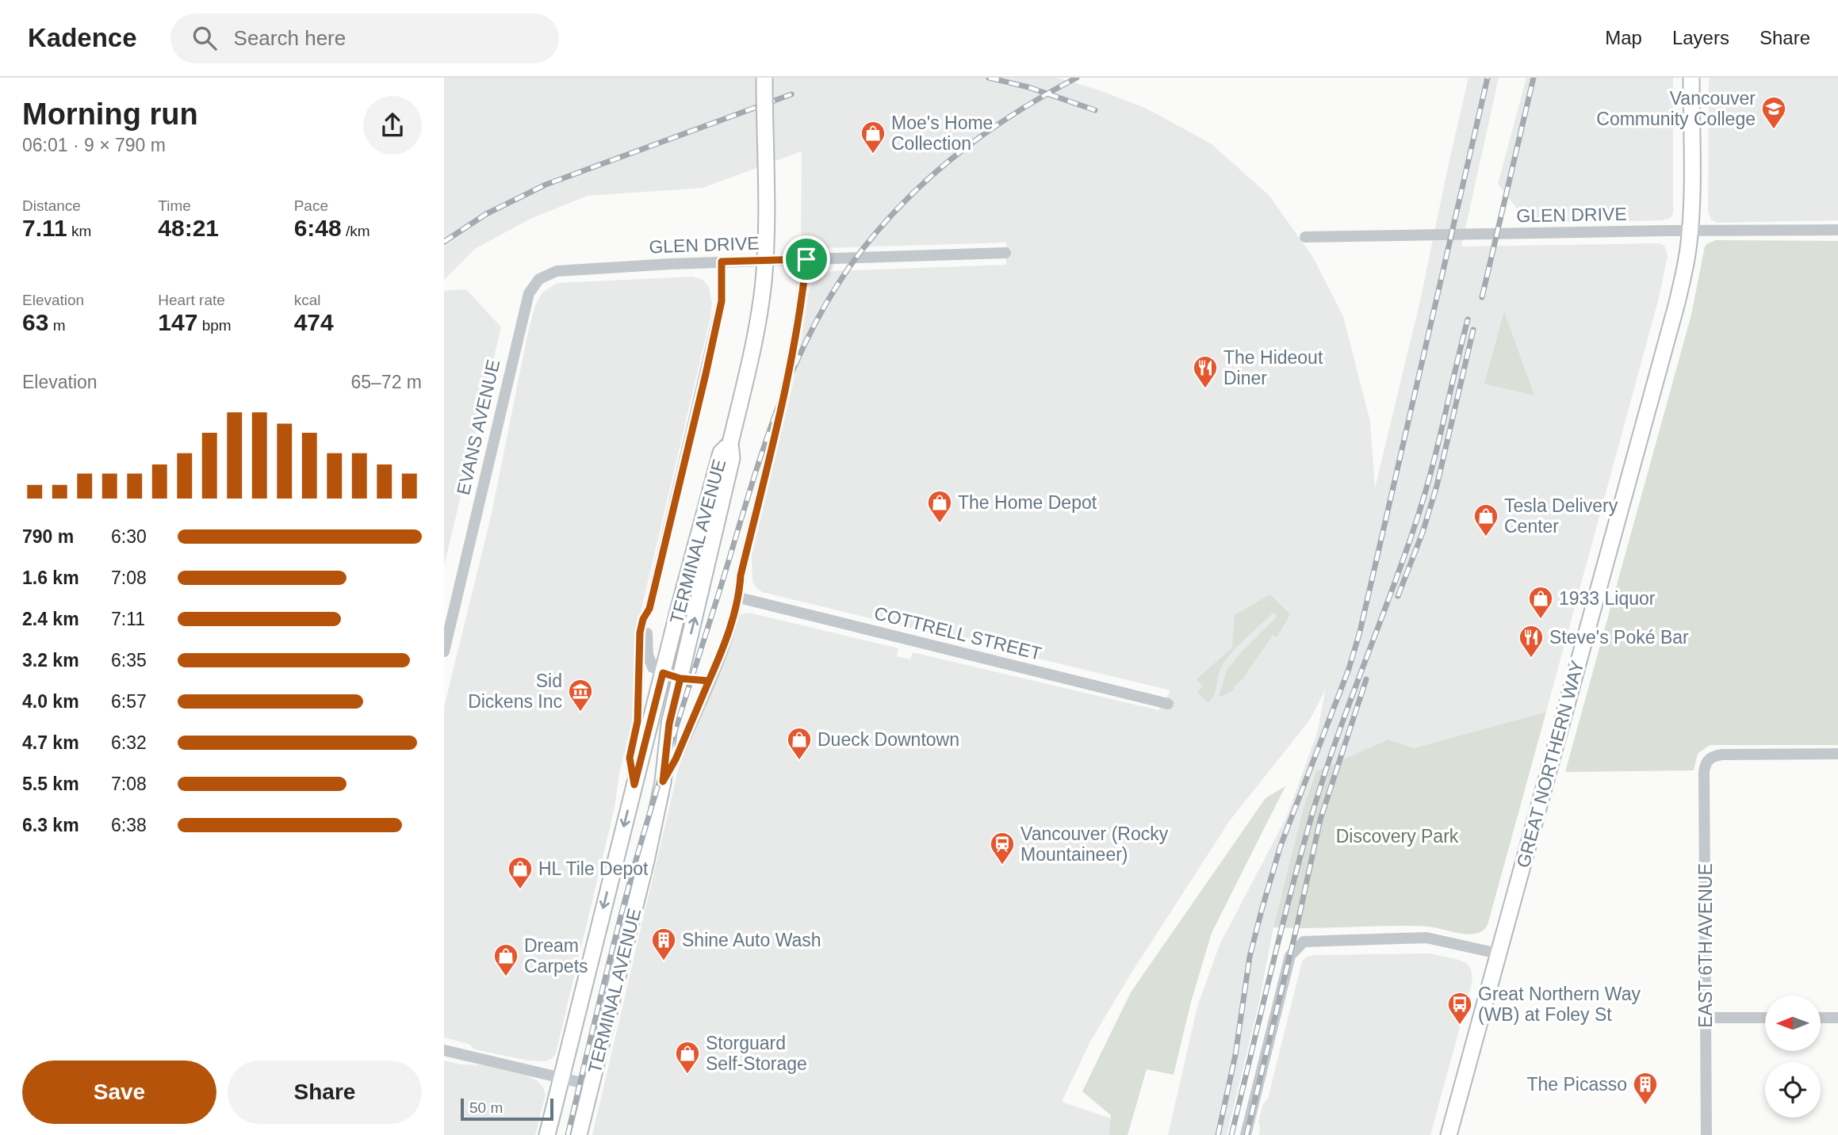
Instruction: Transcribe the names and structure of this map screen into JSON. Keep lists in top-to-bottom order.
{
  "streets": {
    "main road": ["TERMINAL AVENUE", "GREAT NORTHERN WAY"],
    "street": [
      "GLEN DRIVE",
      "EVANS AVENUE",
      "COTTRELL STREET",
      "EAST 6TH AVENUE"
    ]
  },
  "crossings": [
    ["GLEN DRIVE", "EVANS AVENUE"],
    ["GLEN DRIVE", "TERMINAL AVENUE"],
    ["GLEN DRIVE", "GREAT NORTHERN WAY"],
    ["TERMINAL AVENUE", "COTTRELL STREET"]
  ],
  "parks": ["Discovery Park"],
  "places": {
    "school or university": ["Vancouver Community College"],
    "shop": [
      "Moe's Home Collection",
      "The Home Depot",
      "Tesla Delivery Center",
      "1933 Liquor",
      "Dueck Downtown",
      "HL Tile Depot",
      "Dream Carpets",
      "Storguard Self-Storage"
    ],
    "restaurant": ["The Hideout Diner", "Steve's Poké Bar"],
    "museum": ["Sid Dickens Inc"],
    "station": ["Vancouver (Rocky Mountaineer)"],
    "building": ["Shine Auto Wash", "The Picasso"],
    "bus stop": ["Great Northern Way (WB) at Foley St"]
  },
  "scale_bar": "50 m",
  "north": "left",
  "page": {
    "header": "Kadence",
    "search": "Search here",
    "nav": ["Map", "Layers", "Share"],
    "heading": ["Morning run", "06:01 · 9 × 790 m"],
    "stats": [
      ["Distance", "7.11 km"],
      ["Time", "48:21"],
      ["Pace", "6:48 /km"],
      ["Elevation", "63 m"],
      ["Heart rate", "147 bpm"],
      ["kcal", "474"]
    ],
    "chart": ["Elevation", "65–72 m"],
    "list": [
      {
        "name": "790 m",
        "note": "6:30"
      },
      {
        "name": "1.6 km",
        "note": "7:08"
      },
      {
        "name": "2.4 km",
        "note": "7:11"
      },
      {
        "name": "3.2 km",
        "note": "6:35"
      },
      {
        "name": "4.0 km",
        "note": "6:57"
      },
      {
        "name": "4.7 km",
        "note": "6:32"
      },
      {
        "name": "5.5 km",
        "note": "7:08"
      },
      {
        "name": "6.3 km",
        "note": "6:38"
      }
    ],
    "buttons": ["Save", "Share"],
    "scale": "50 m"
  }
}
